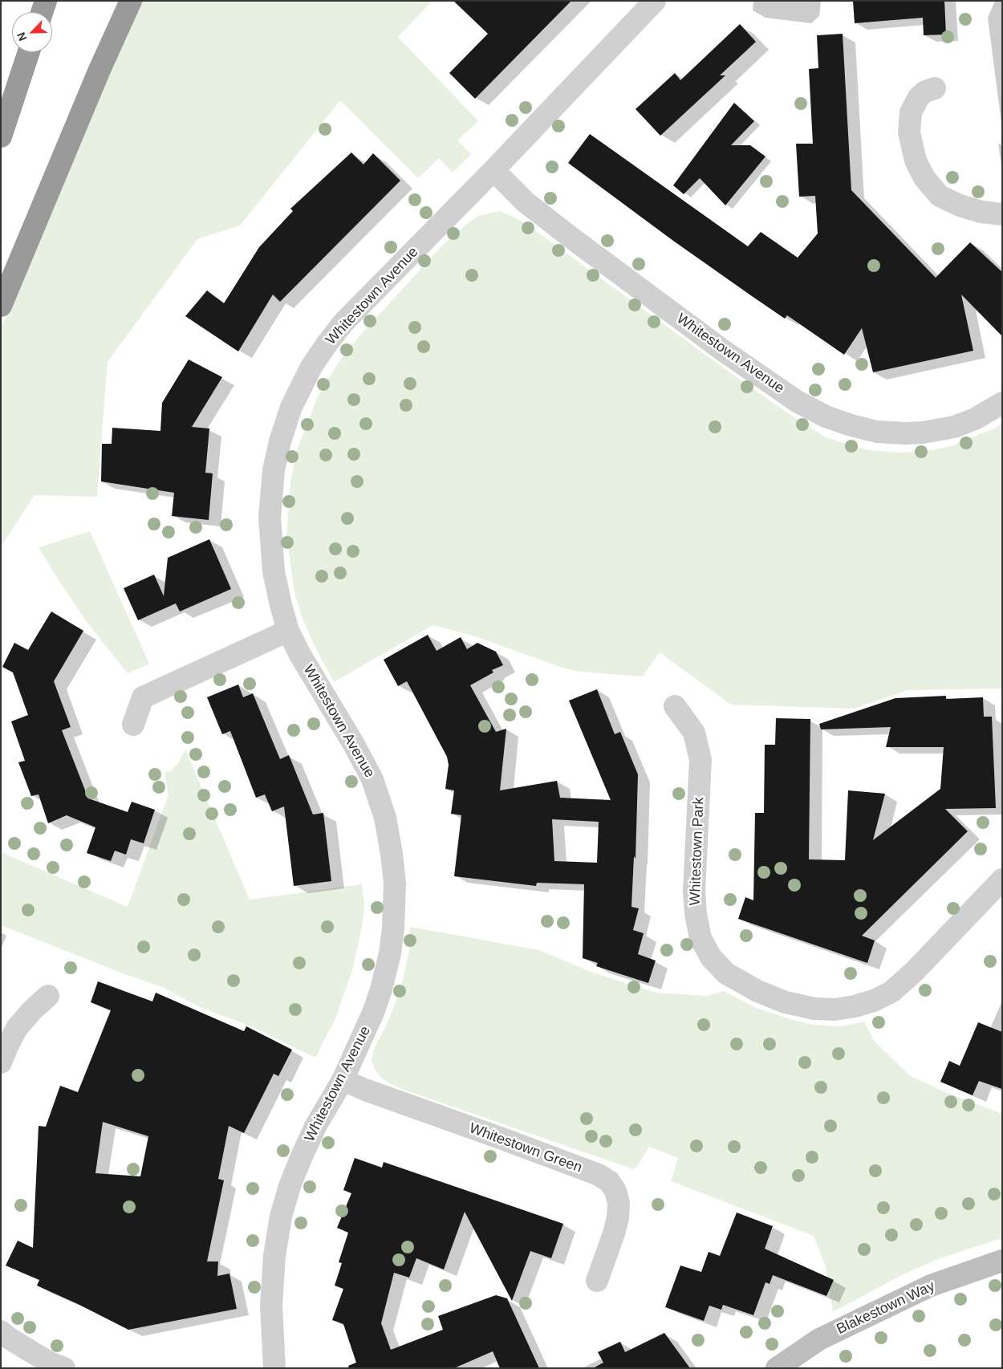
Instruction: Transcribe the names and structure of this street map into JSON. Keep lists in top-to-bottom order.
{
  "streets": {
    "street": [
      "Whitestown Avenue",
      "Whitestown Park",
      "Whitestown Green",
      "Blakestown Way"
    ]
  },
  "crossings": [
    ["Whitestown Avenue", "Whitestown Green"]
  ],
  "north": "bottom left"
}
